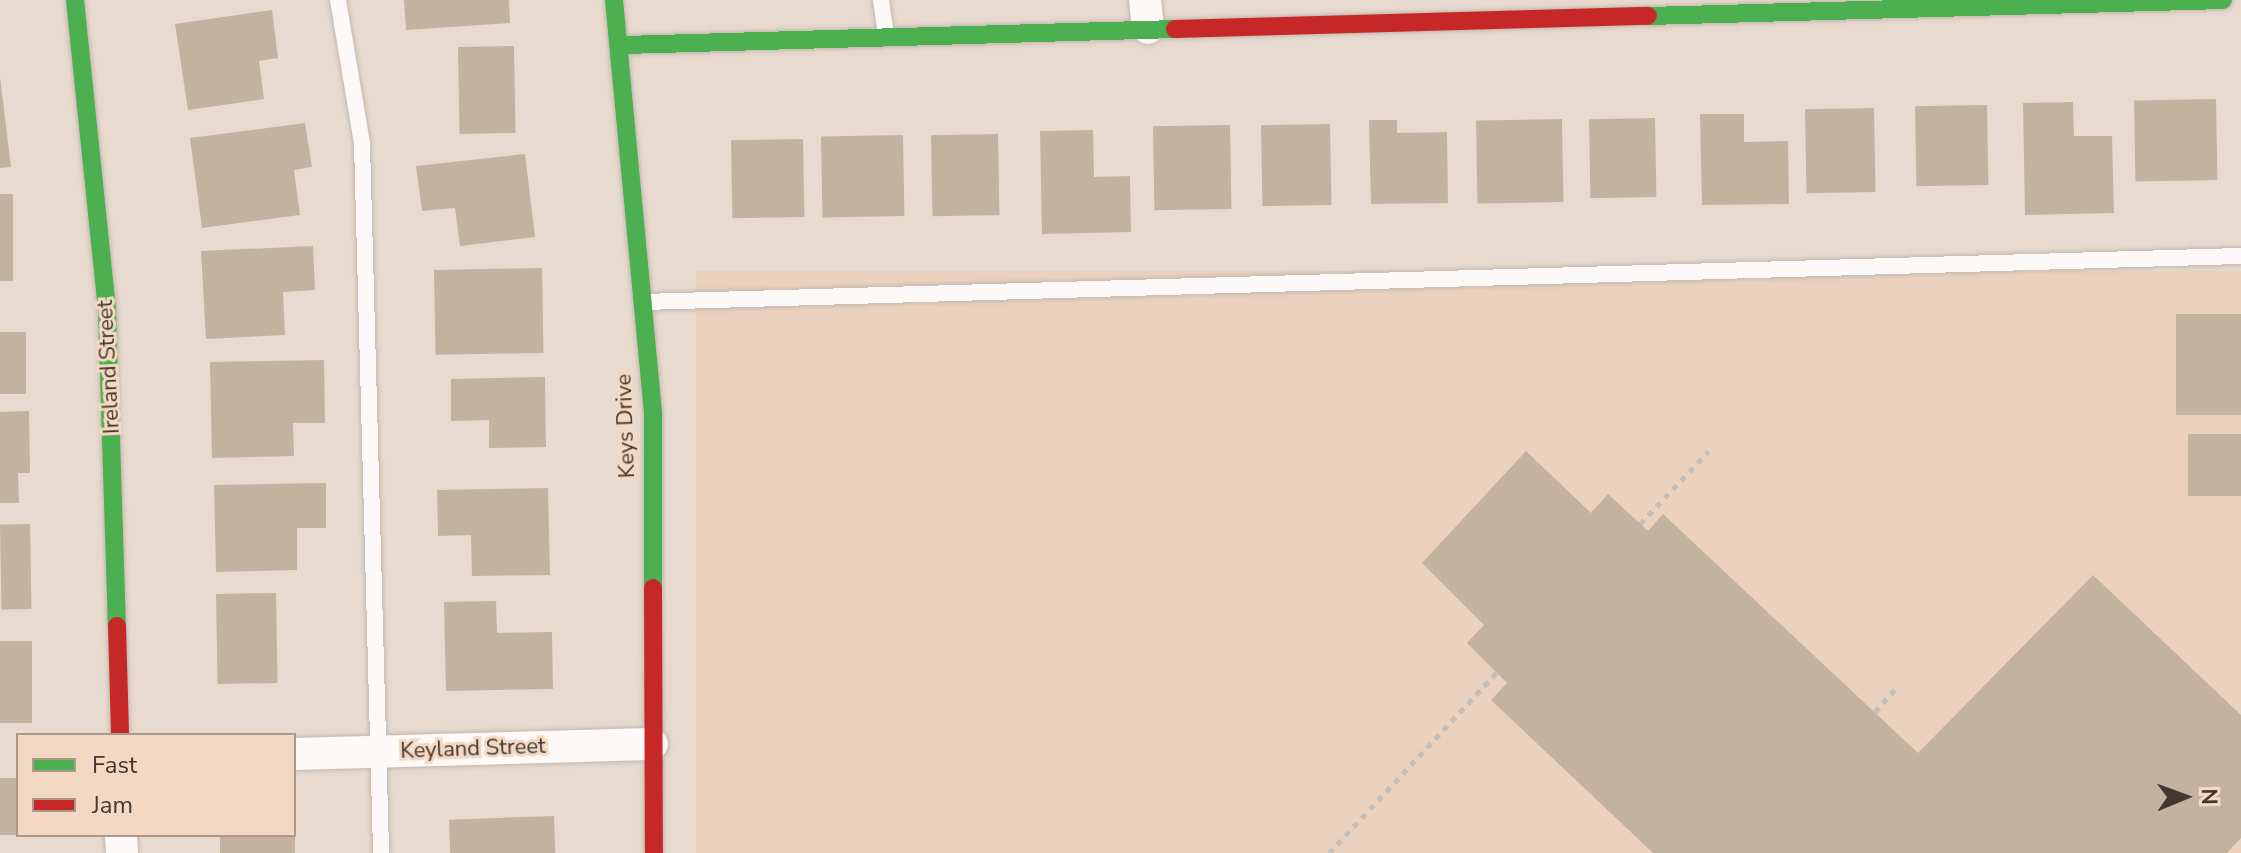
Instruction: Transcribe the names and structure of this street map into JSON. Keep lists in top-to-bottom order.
{
  "streets": {
    "street": ["Ireland Street", "Keys Drive", "Keyland Street"]
  },
  "crossings": [
    ["Keys Drive", "Keyland Street"]
  ],
  "legend": ["Fast", "Jam"],
  "north": "right"
}
